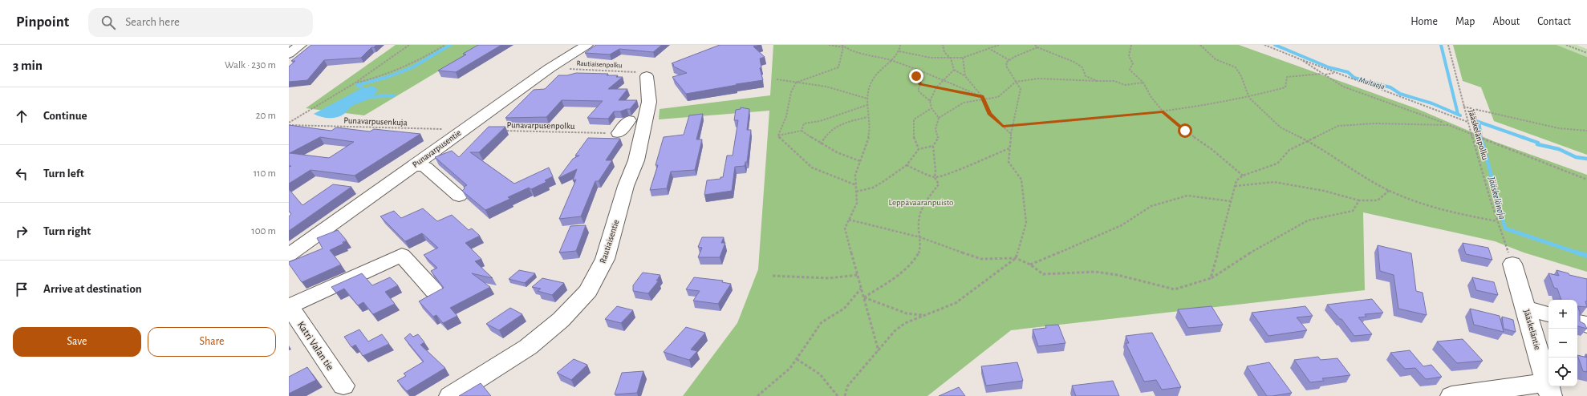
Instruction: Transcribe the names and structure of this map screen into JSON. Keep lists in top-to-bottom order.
{
  "streets": {
    "street": [
      "Punavarpusentie",
      "Rautiaisentie",
      "Jääskeläntie",
      "Katri Valan tie"
    ],
    "path": [
      "Rautiaisenpolku",
      "Punavarpusenkuja",
      "Punavarpusenpolku",
      "Jääskelänpolku"
    ]
  },
  "crossings": [
    ["Rautiaisenpolku", "Punavarpusentie"],
    ["Rautiaisenpolku", "Rautiaisentie"],
    ["Punavarpusenkuja", "Punavarpusentie"],
    ["Jääskelänpolku", "Jääskeläntie"]
  ],
  "water": ["Multaoja", "Jääskelänoja"],
  "parks": ["Leppävaaranpuisto"],
  "page": {
    "header": "Pinpoint",
    "search": "Search here",
    "nav": [
      "Home",
      "Map",
      "About",
      "Contact"
    ],
    "heading": ["3 min", "Walk · 230 m"],
    "list": [
      ["Continue", "20 m"],
      ["Turn left", "110 m"],
      ["Turn right", "100 m"],
      "Arrive at destination"
    ],
    "map_buttons": ["+", "−"],
    "buttons": ["Save", "Share"]
  }
}
